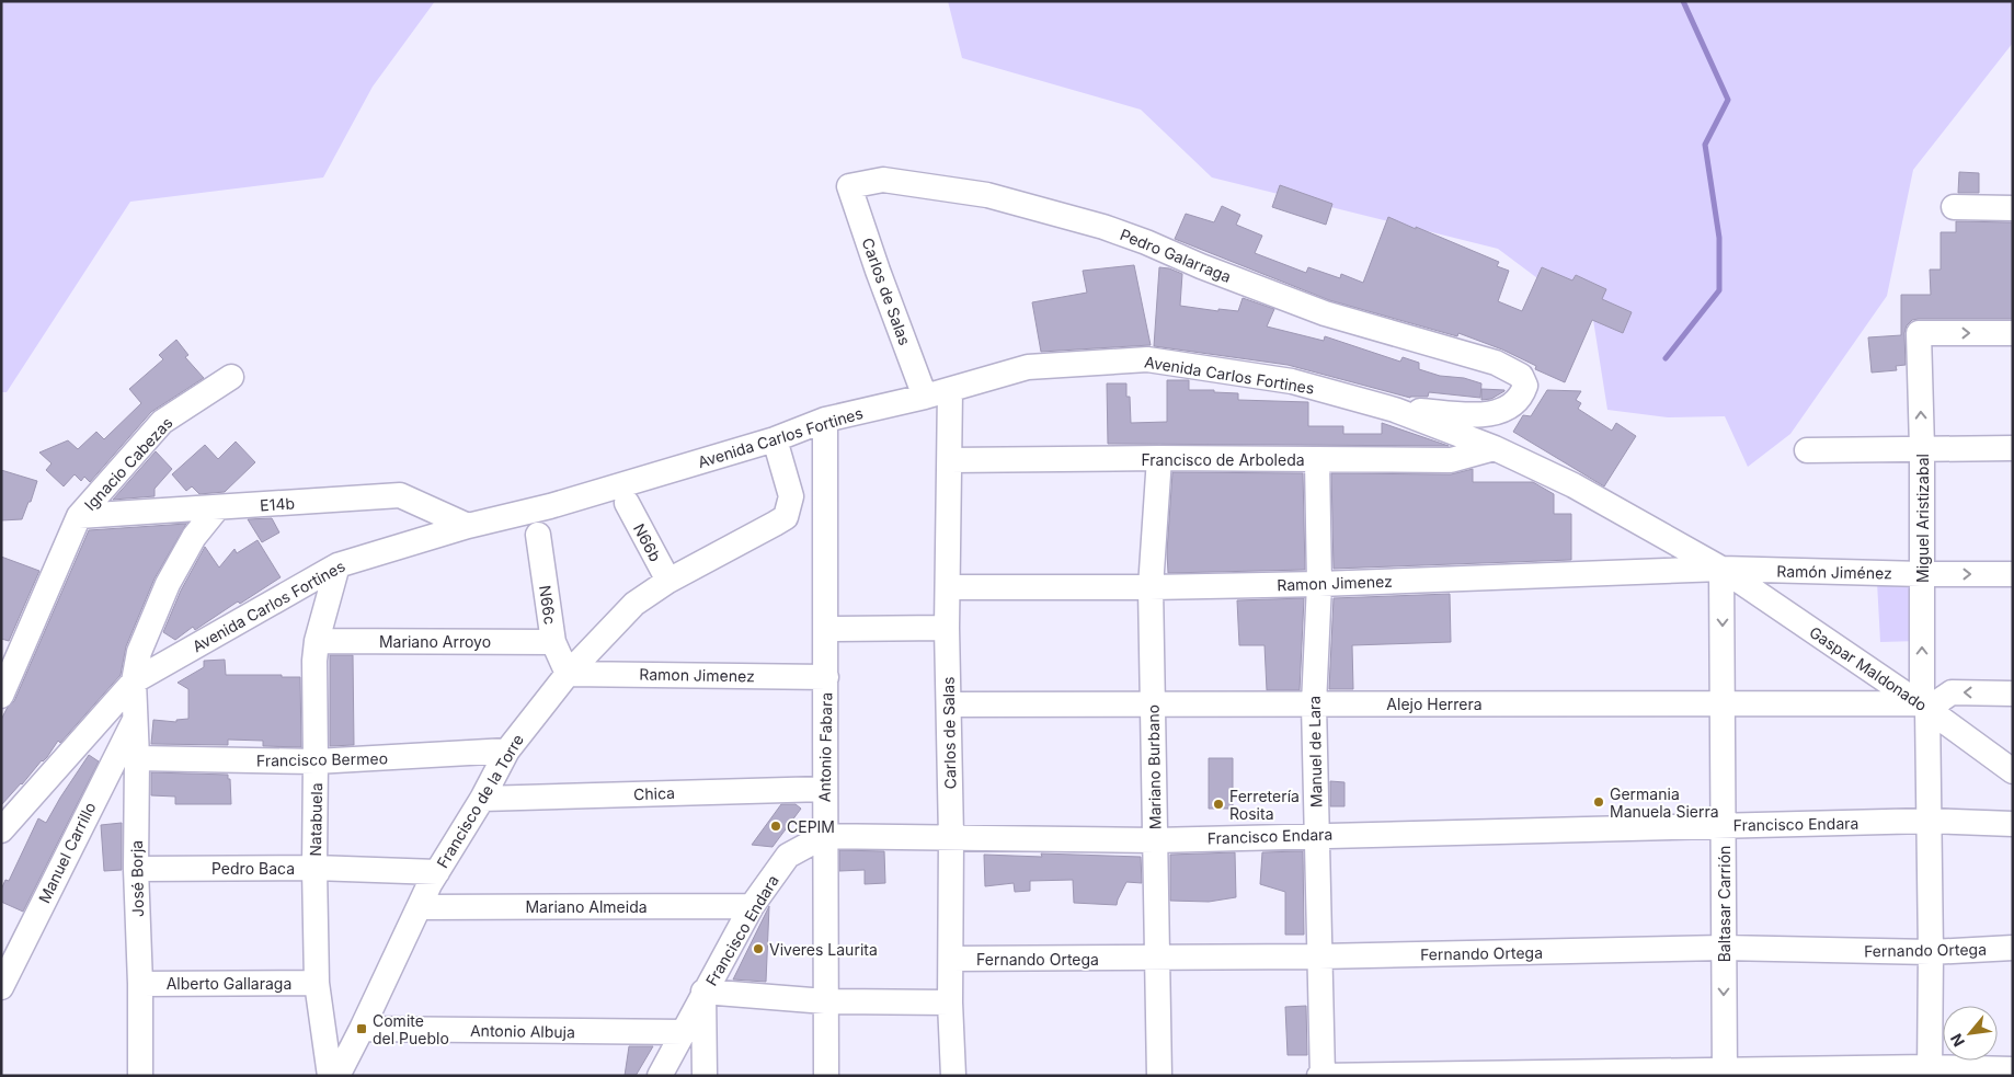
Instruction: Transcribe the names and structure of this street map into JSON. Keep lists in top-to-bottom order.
{
  "streets": {
    "street": [
      "Pedro Galarraga",
      "Carlos de Salas",
      "Avenida Carlos Fortines",
      "Francisco de Arboleda",
      "Ignacio Cabezas",
      "E14b",
      "Miguel Aristizabal",
      "N66b",
      "Ramón Jiménez",
      "Ramon Jimenez",
      "N66c",
      "Mariano Arroyo",
      "Gaspar Maldonado",
      "Alejo Herrera",
      "Antonio Fabara",
      "Manuel de Lara",
      "Francisco Bermeo",
      "Mariano Burbano",
      "Chica",
      "Francisco de la Torre",
      "Natabuela",
      "Francisco Endara",
      "Manuel Carrillo",
      "Pedro Baca",
      "José Borja",
      "Baltasar Carrión",
      "Mariano Almeida",
      "Fernando Ortega",
      "Alberto Gallaraga",
      "Antonio Albuja"
    ]
  },
  "crossings": [
    ["Pedro Galarraga", "Carlos de Salas"],
    ["Pedro Galarraga", "Avenida Carlos Fortines"],
    ["Carlos de Salas", "Avenida Carlos Fortines"],
    ["Carlos de Salas", "Francisco de Arboleda"],
    ["Carlos de Salas", "Ramon Jimenez"],
    ["Carlos de Salas", "Alejo Herrera"],
    ["Carlos de Salas", "Francisco Endara"],
    ["Carlos de Salas", "Fernando Ortega"],
    ["Avenida Carlos Fortines", "Francisco de Arboleda"],
    ["Avenida Carlos Fortines", "E14b"],
    ["Avenida Carlos Fortines", "Ramón Jiménez"],
    ["Avenida Carlos Fortines", "Ramon Jimenez"],
    ["Avenida Carlos Fortines", "Gaspar Maldonado"],
    ["Avenida Carlos Fortines", "Antonio Fabara"],
    ["Avenida Carlos Fortines", "Francisco de la Torre"],
    ["Avenida Carlos Fortines", "Natabuela"],
    ["Avenida Carlos Fortines", "José Borja"],
    ["Avenida Carlos Fortines", "Baltasar Carrión"],
    ["Francisco de Arboleda", "Manuel de Lara"],
    ["Francisco de Arboleda", "Mariano Burbano"],
    ["Ignacio Cabezas", "E14b"],
    ["Miguel Aristizabal", "Ramón Jiménez"],
    ["Miguel Aristizabal", "Gaspar Maldonado"],
    ["Miguel Aristizabal", "Alejo Herrera"],
    ["Miguel Aristizabal", "Francisco Endara"],
    ["Miguel Aristizabal", "Fernando Ortega"],
    ["N66b", "Francisco de la Torre"],
    ["Ramón Jiménez", "Ramon Jimenez"],
    ["Ramón Jiménez", "Gaspar Maldonado"],
    ["Ramón Jiménez", "Baltasar Carrión"],
    ["Ramon Jimenez", "N66c"],
    ["Ramon Jimenez", "Gaspar Maldonado"],
    ["Ramon Jimenez", "Antonio Fabara"],
    ["Ramon Jimenez", "Manuel de Lara"],
    ["Ramon Jimenez", "Mariano Burbano"],
    ["Ramon Jimenez", "Francisco de la Torre"],
    ["Ramon Jimenez", "Baltasar Carrión"],
    ["N66c", "Mariano Arroyo"],
    ["N66c", "Francisco de la Torre"],
    ["Mariano Arroyo", "Natabuela"],
    ["Gaspar Maldonado", "Alejo Herrera"],
    ["Gaspar Maldonado", "Baltasar Carrión"],
    ["Alejo Herrera", "Manuel de Lara"],
    ["Alejo Herrera", "Mariano Burbano"],
    ["Alejo Herrera", "Baltasar Carrión"],
    ["Antonio Fabara", "Chica"],
    ["Antonio Fabara", "Francisco Endara"],
    ["Manuel de Lara", "Francisco Endara"],
    ["Manuel de Lara", "Fernando Ortega"],
    ["Francisco Bermeo", "Francisco de la Torre"],
    ["Francisco Bermeo", "Natabuela"],
    ["Francisco Bermeo", "José Borja"],
    ["Mariano Burbano", "Francisco Endara"],
    ["Mariano Burbano", "Fernando Ortega"],
    ["Chica", "Francisco de la Torre"],
    ["Francisco de la Torre", "Pedro Baca"],
    ["Francisco de la Torre", "Mariano Almeida"],
    ["Francisco de la Torre", "Antonio Albuja"],
    ["Natabuela", "Pedro Baca"],
    ["Natabuela", "Alberto Gallaraga"],
    ["Francisco Endara", "Baltasar Carrión"],
    ["Francisco Endara", "Mariano Almeida"],
    ["Francisco Endara", "Antonio Albuja"],
    ["Manuel Carrillo", "José Borja"],
    ["Pedro Baca", "José Borja"],
    ["José Borja", "Alberto Gallaraga"],
    ["Baltasar Carrión", "Fernando Ortega"]
  ],
  "one_way": ["Baltasar Carrión"],
  "places": {
    "other": [
      "Germania Manuela Sierra",
      "Ferretería Rosita",
      "CEPIM",
      "Viveres Laurita"
    ],
    "transit": ["Comite del Pueblo"]
  },
  "north": "bottom left"
}
